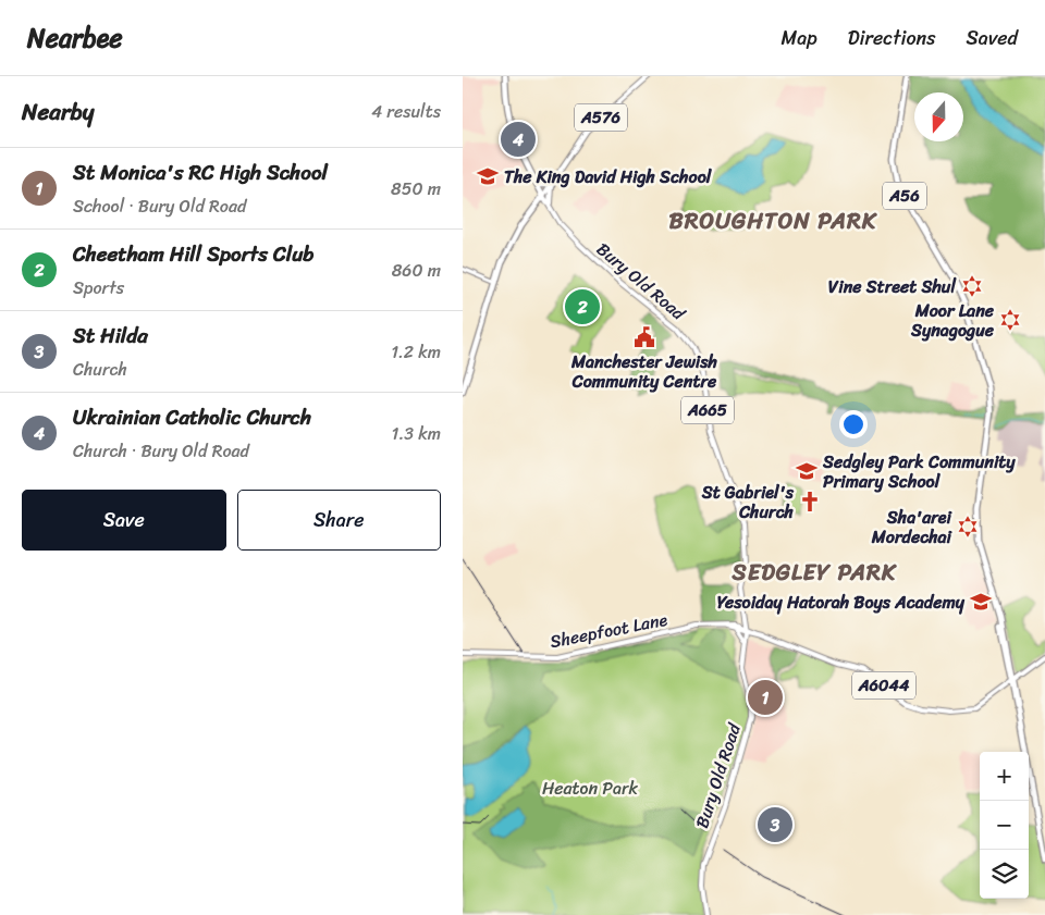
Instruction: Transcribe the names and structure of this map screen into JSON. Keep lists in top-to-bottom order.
{
  "streets": {
    "highway": [
      "A576",
      "A56",
      "Bury Old Road",
      "A665"
    ],
    "main road": ["Sheepfoot Lane", "A6044"]
  },
  "crossings": [
    ["A576", "Bury Old Road"],
    ["Bury Old Road", "Sheepfoot Lane"],
    ["Bury Old Road", "A6044"],
    ["Sheepfoot Lane", "A6044"]
  ],
  "districts": ["BROUGHTON PARK", "SEDGLEY PARK"],
  "parks": ["Heaton Park"],
  "places": {
    "school or university": ["The King David High School", "Sedgley Park Community Primary School", "Yesoiday Hatorah Boys Academy"],
    "synagogue": ["Vine Street Shul", "Moor Lane Synagogue", "Sha'arei Mordechai"],
    "public building": ["Manchester Jewish Community Centre"],
    "church": ["St Gabriel's Church"]
  },
  "north": "bottom",
  "page": {
    "header": "Nearbee",
    "nav": ["Map", "Directions", "Saved"],
    "heading": ["Nearby", "4 results"],
    "pins": [
      "4",
      "2",
      "1",
      "3"
    ],
    "list": [
      {
        "mark": "1",
        "name": "St Monica's RC High School",
        "note": "School · Bury Old Road",
        "value": "850 m"
      },
      {
        "mark": "2",
        "name": "Cheetham Hill Sports Club",
        "note": "Sports",
        "value": "860 m"
      },
      {
        "mark": "3",
        "name": "St Hilda",
        "note": "Church",
        "value": "1.2 km"
      },
      {
        "mark": "4",
        "name": "Ukrainian Catholic Church",
        "note": "Church · Bury Old Road",
        "value": "1.3 km"
      }
    ],
    "buttons": ["Save", "Share"],
    "map_buttons": ["+", "−"]
  }
}
